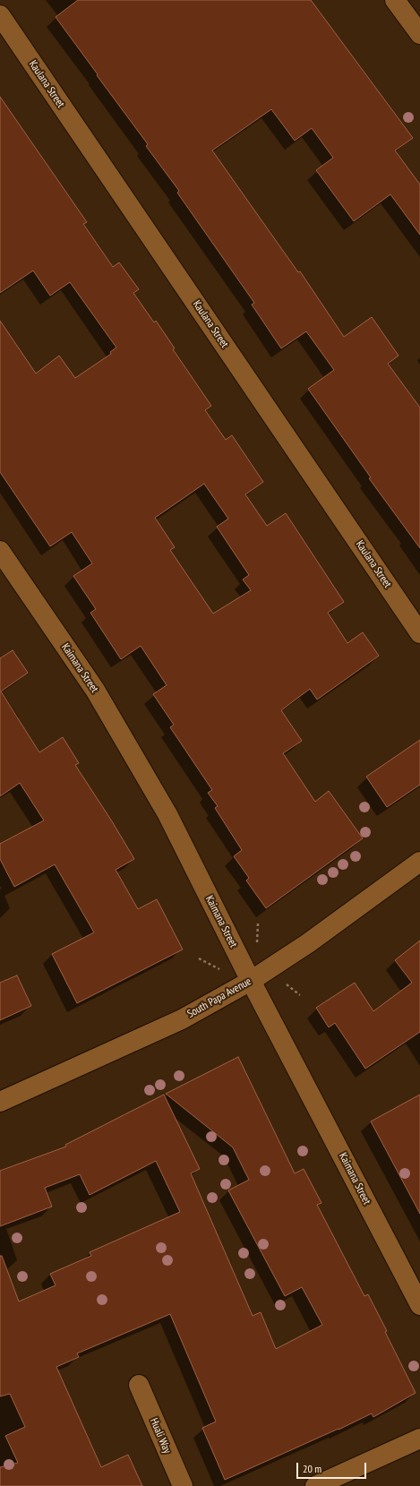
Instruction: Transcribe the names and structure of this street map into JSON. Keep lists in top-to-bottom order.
{
  "streets": {
    "street": [
      "Kaulana Street",
      "Kaimana Street",
      "South Papa Avenue",
      "Huali Way"
    ]
  },
  "crossings": [
    ["Kaimana Street", "South Papa Avenue"]
  ],
  "scale_bar": "20 m"
}
